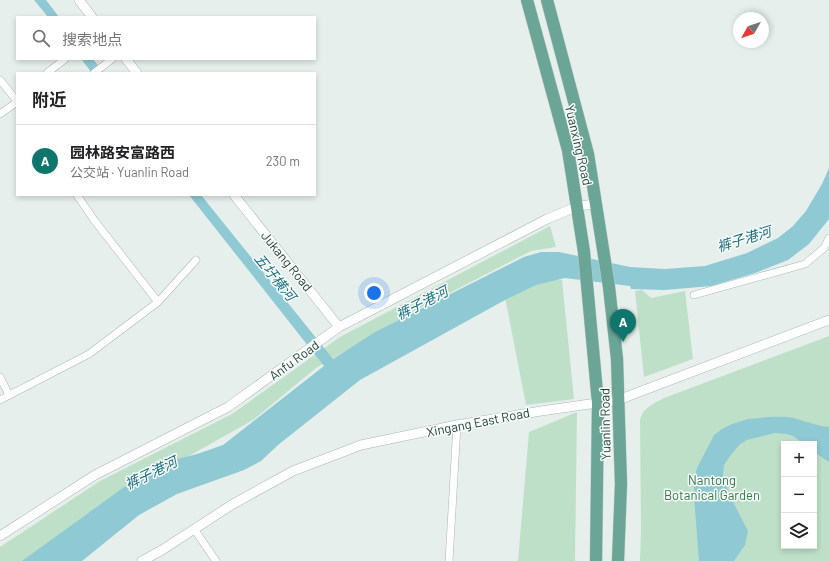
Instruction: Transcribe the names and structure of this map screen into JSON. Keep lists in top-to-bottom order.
{
  "streets": {
    "main road": ["Yuanxing Road", "Yuanlin Road"],
    "street": ["Jukang Road", "Anfu Road", "Xingang East Road"]
  },
  "crossings": [
    ["Yuanxing Road", "Anfu Road"],
    ["Yuanxing Road", "Yuanlin Road"],
    ["Jukang Road", "Anfu Road"],
    ["Xingang East Road", "Yuanlin Road"]
  ],
  "water": ["裤子港河", "五圩横河"],
  "parks": ["Nantong Botanical Garden"],
  "north": "bottom left",
  "page": {
    "search": "搜索地点",
    "heading": "附近",
    "list": [
      {
        "mark": "A",
        "name": "园林路安富路西",
        "note": "公交站 · Yuanlin Road",
        "value": "230 m"
      }
    ],
    "pins": "A",
    "map_buttons": ["+", "−"]
  }
}
